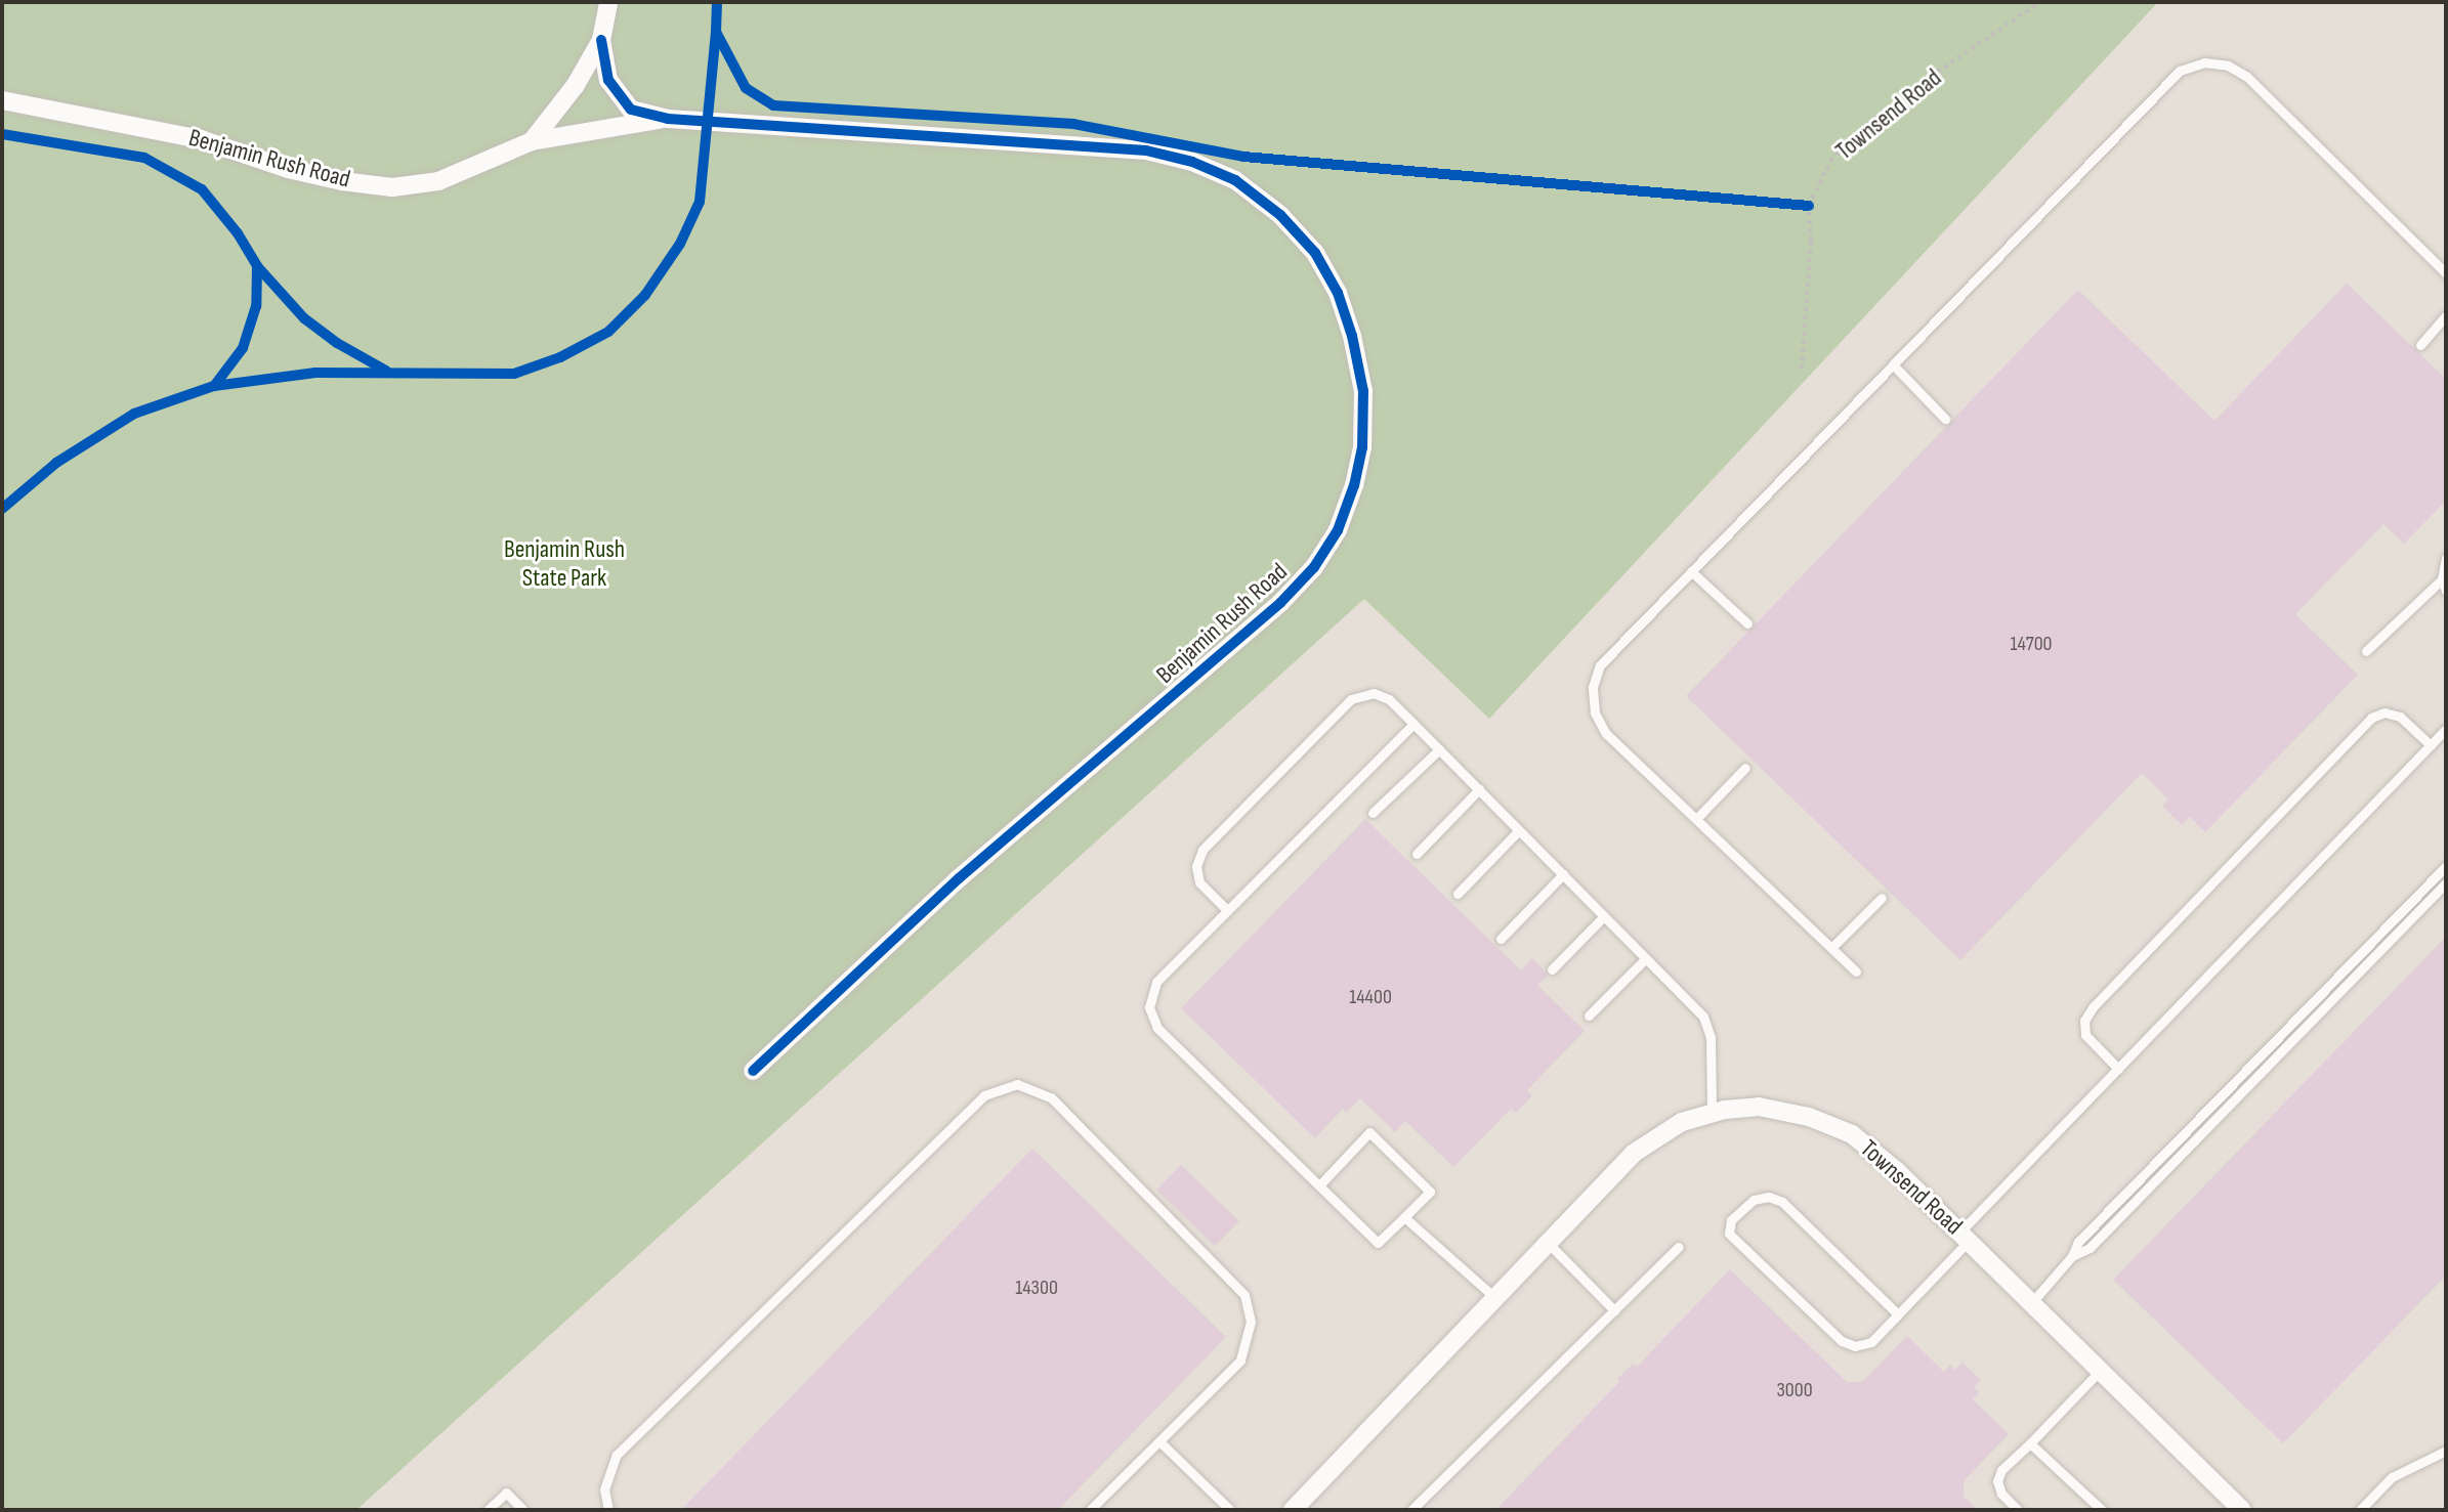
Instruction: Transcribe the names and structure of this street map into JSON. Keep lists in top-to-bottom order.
{
  "streets": {
    "street": ["Townsend Road", "Benjamin Rush Road"]
  },
  "parks": ["Benjamin Rush State Park"],
  "house_numbers": [
    "14700",
    "14400",
    "14300",
    "3000"
  ]
}
